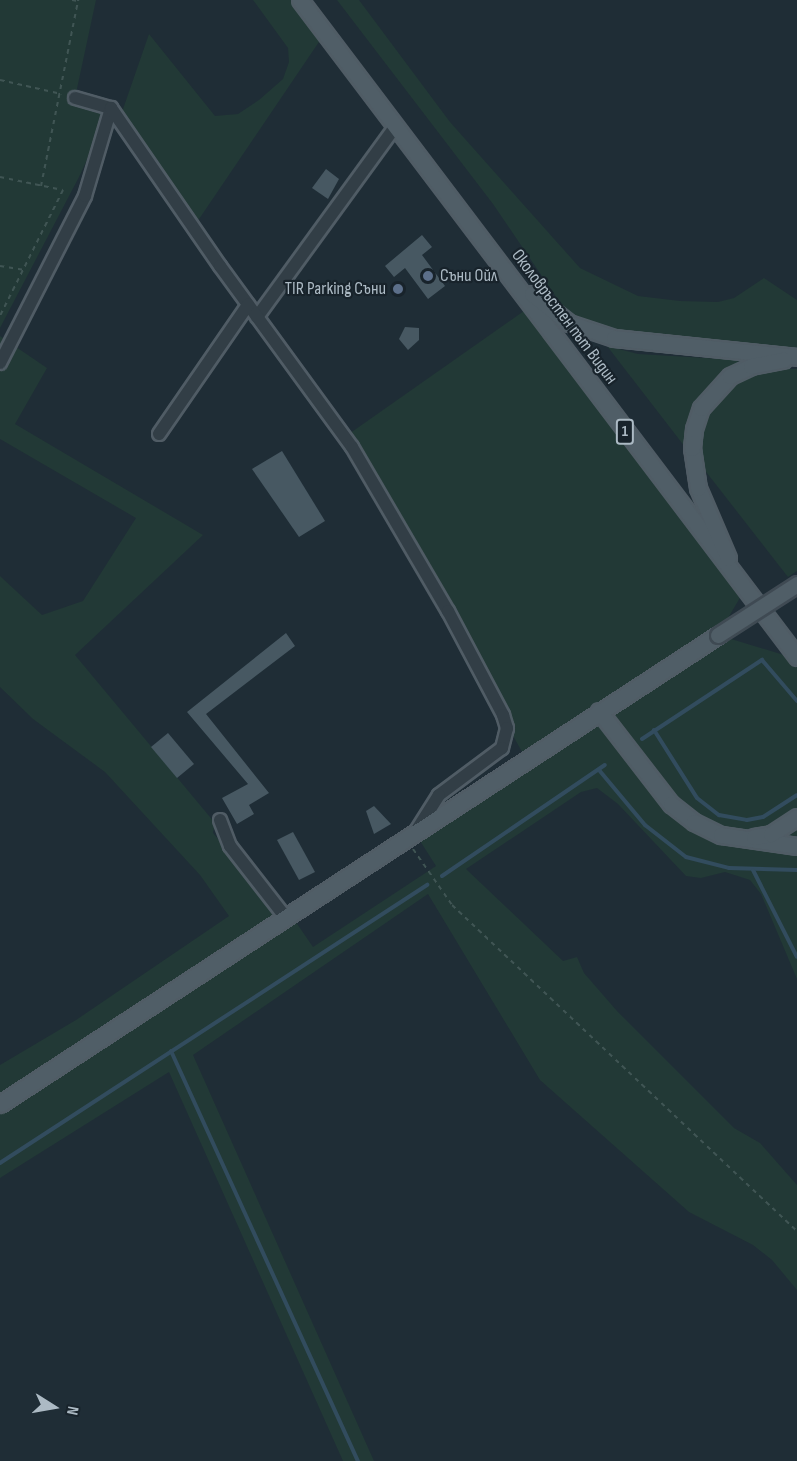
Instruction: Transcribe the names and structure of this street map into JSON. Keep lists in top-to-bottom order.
{
  "streets": {
    "main road": ["Околовръстен път Видин", "1"]
  },
  "places": ["Съни Ойл", "TIR Parking Съни"],
  "north": "right"
}
